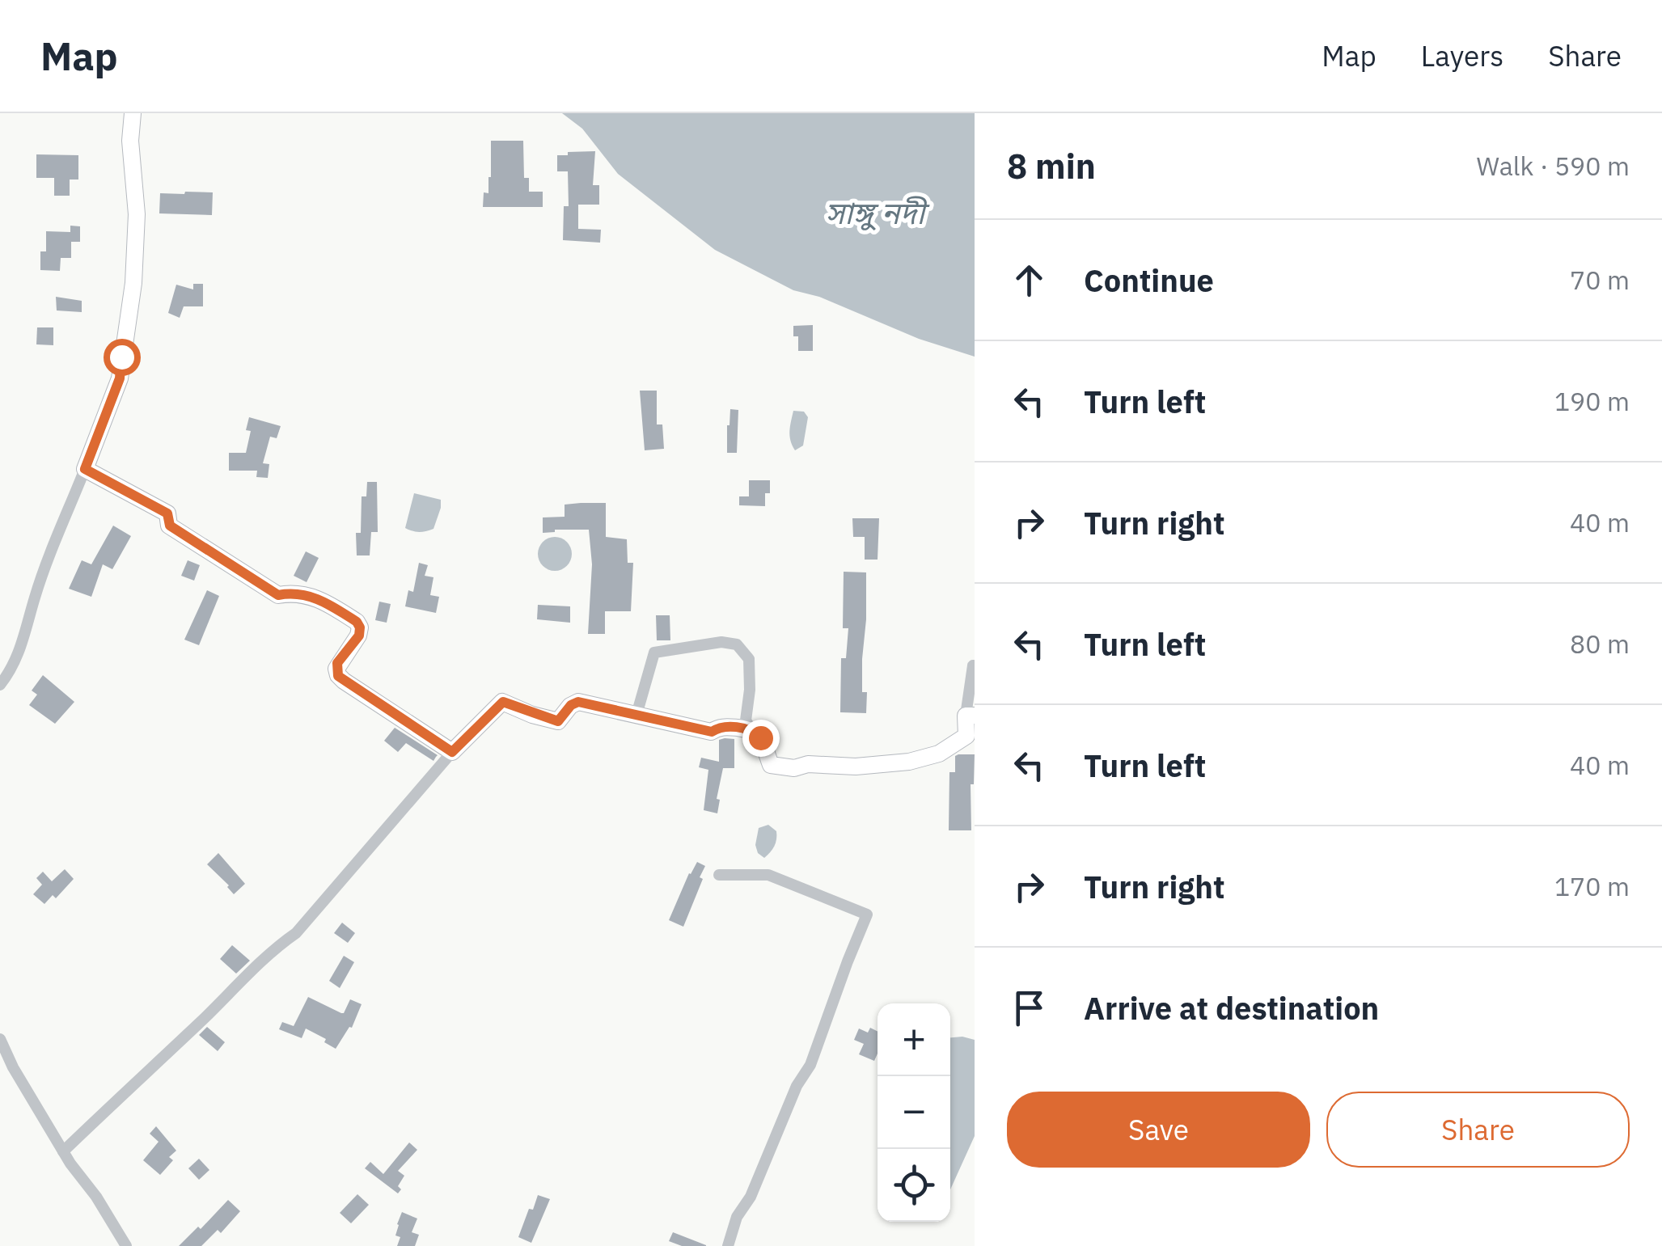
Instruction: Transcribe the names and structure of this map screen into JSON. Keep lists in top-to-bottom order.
{
  "water": ["সাঙ্গু নদী"],
  "page": {
    "header": "Map",
    "nav": ["Map", "Layers", "Share"],
    "heading": ["8 min", "Walk · 590 m"],
    "list": [
      ["Continue", "70 m"],
      ["Turn left", "190 m"],
      ["Turn right", "40 m"],
      ["Turn left", "80 m"],
      ["Turn left", "40 m"],
      ["Turn right", "170 m"],
      "Arrive at destination"
    ],
    "map_buttons": ["+", "−"],
    "buttons": ["Save", "Share"]
  }
}
